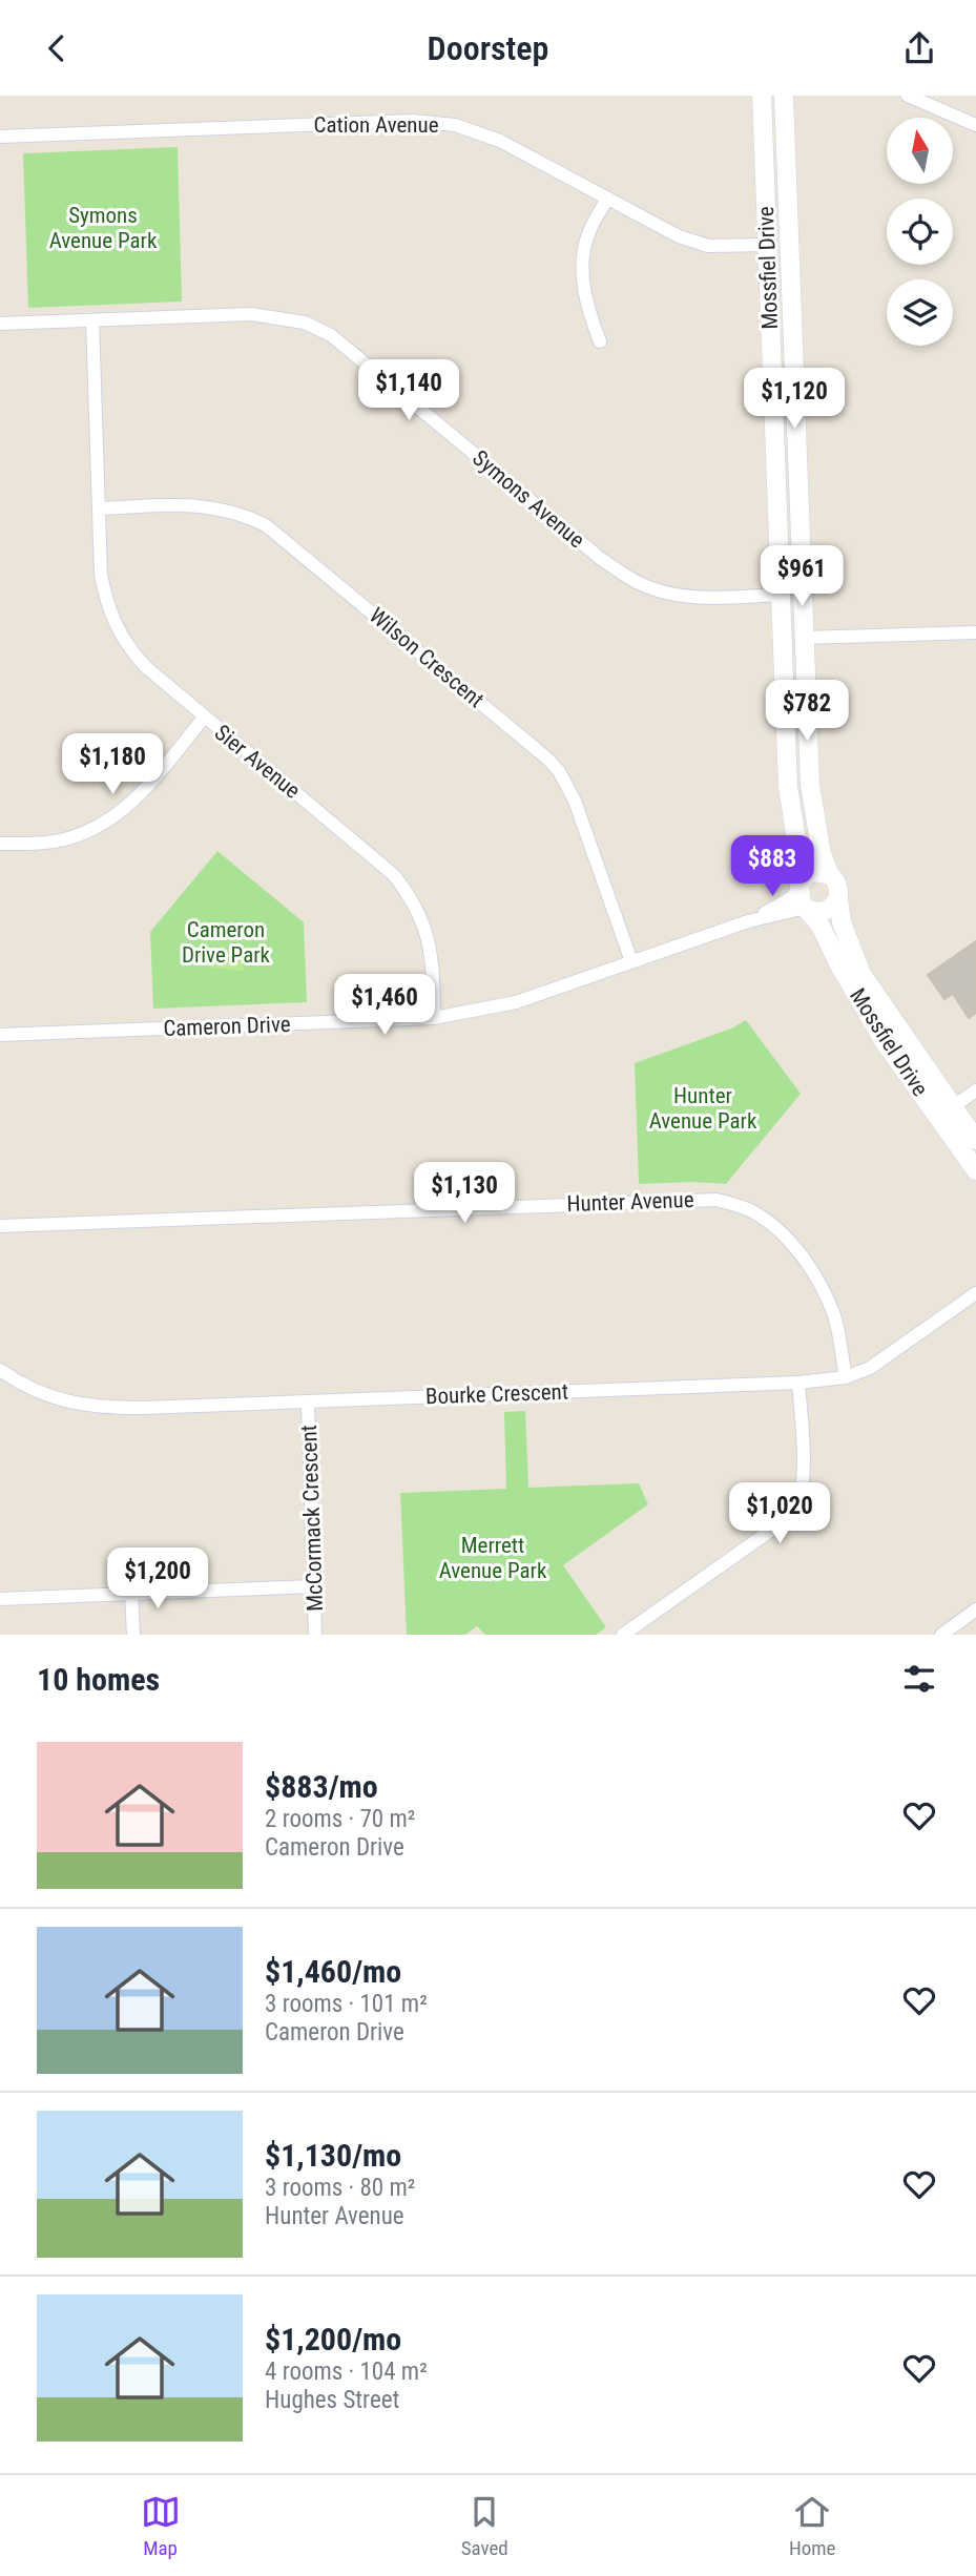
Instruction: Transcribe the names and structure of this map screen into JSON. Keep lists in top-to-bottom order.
{
  "streets": {
    "street": [
      "Cation Avenue",
      "Mossfiel Drive",
      "Symons Avenue",
      "Wilson Crescent",
      "Sier Avenue",
      "Cameron Drive",
      "Hunter Avenue",
      "Bourke Crescent",
      "McCormack Crescent"
    ]
  },
  "crossings": [
    ["Cation Avenue", "Mossfiel Drive"],
    ["Mossfiel Drive", "Symons Avenue"],
    ["Mossfiel Drive", "Cameron Drive"],
    ["Symons Avenue", "Sier Avenue"],
    ["Wilson Crescent", "Sier Avenue"],
    ["Wilson Crescent", "Cameron Drive"],
    ["Sier Avenue", "Cameron Drive"],
    ["Hunter Avenue", "Bourke Crescent"],
    ["Bourke Crescent", "McCormack Crescent"]
  ],
  "parks": [
    "Symons Avenue Park",
    "Cameron Drive Park",
    "Hunter Avenue Park",
    "Merrett Avenue Park"
  ],
  "north": "top",
  "page": {
    "header": "Doorstep",
    "price": [
      "$1,140",
      "$1,120",
      "$961",
      "$782",
      "$1,180",
      "$883",
      "$1,460",
      "$1,130",
      "$1,020",
      "$1,200"
    ],
    "heading": "10 homes",
    "list": [
      {
        "name": "$883/mo",
        "note": "2 rooms · 70 m² · Cameron Drive"
      },
      {
        "name": "$1,460/mo",
        "note": "3 rooms · 101 m² · Cameron Drive"
      },
      {
        "name": "$1,130/mo",
        "note": "3 rooms · 80 m² · Hunter Avenue"
      },
      {
        "name": "$1,200/mo",
        "note": "4 rooms · 104 m² · Hughes Street"
      }
    ],
    "tabs": ["Map", "Saved", "Home"]
  }
}
